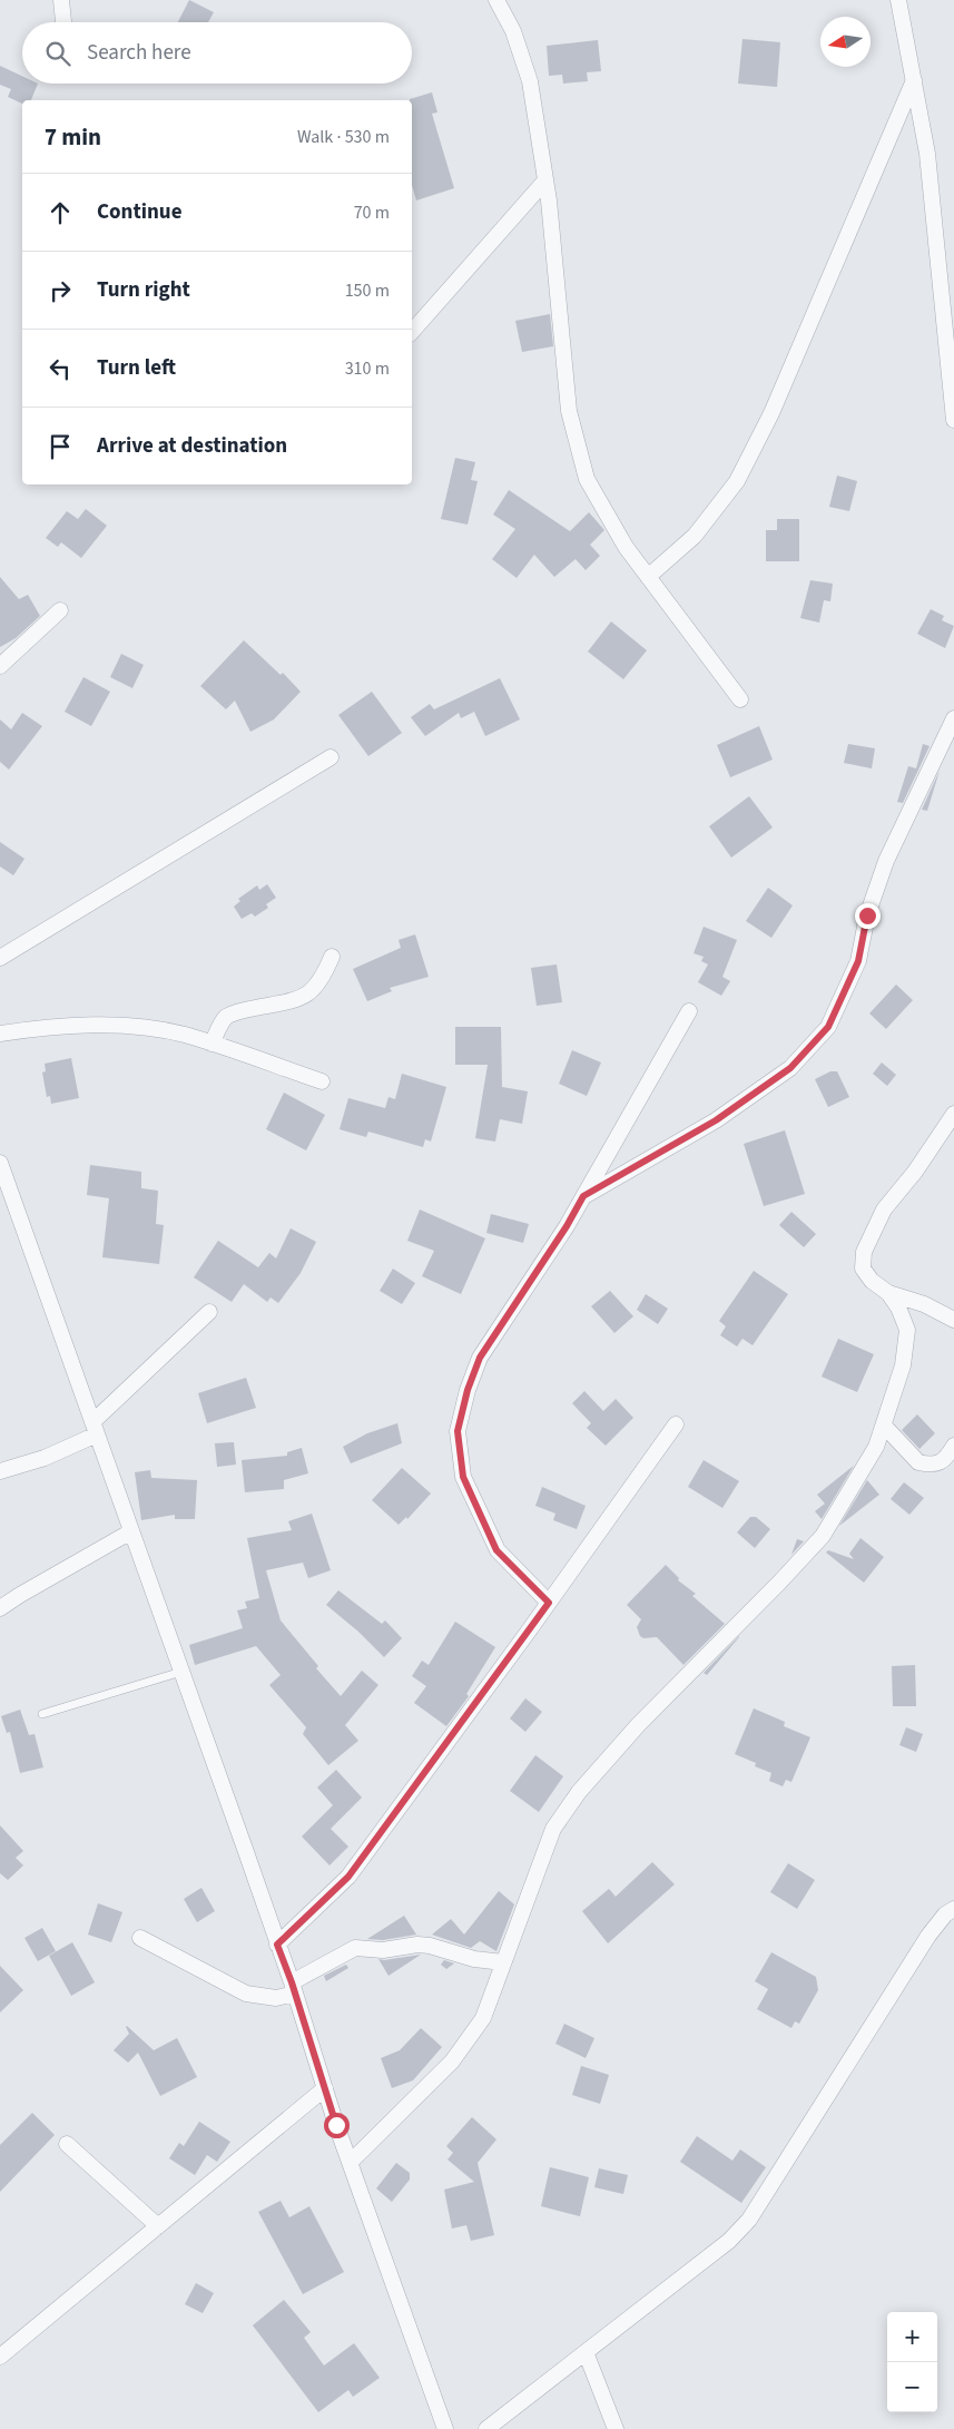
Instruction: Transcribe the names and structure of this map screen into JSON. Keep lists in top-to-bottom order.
{
  "north": "left",
  "page": {
    "search": "Search here",
    "heading": ["7 min", "Walk · 530 m"],
    "list": [
      ["Continue", "70 m"],
      ["Turn right", "150 m"],
      ["Turn left", "310 m"],
      "Arrive at destination"
    ],
    "map_buttons": ["+", "−"]
  }
}
